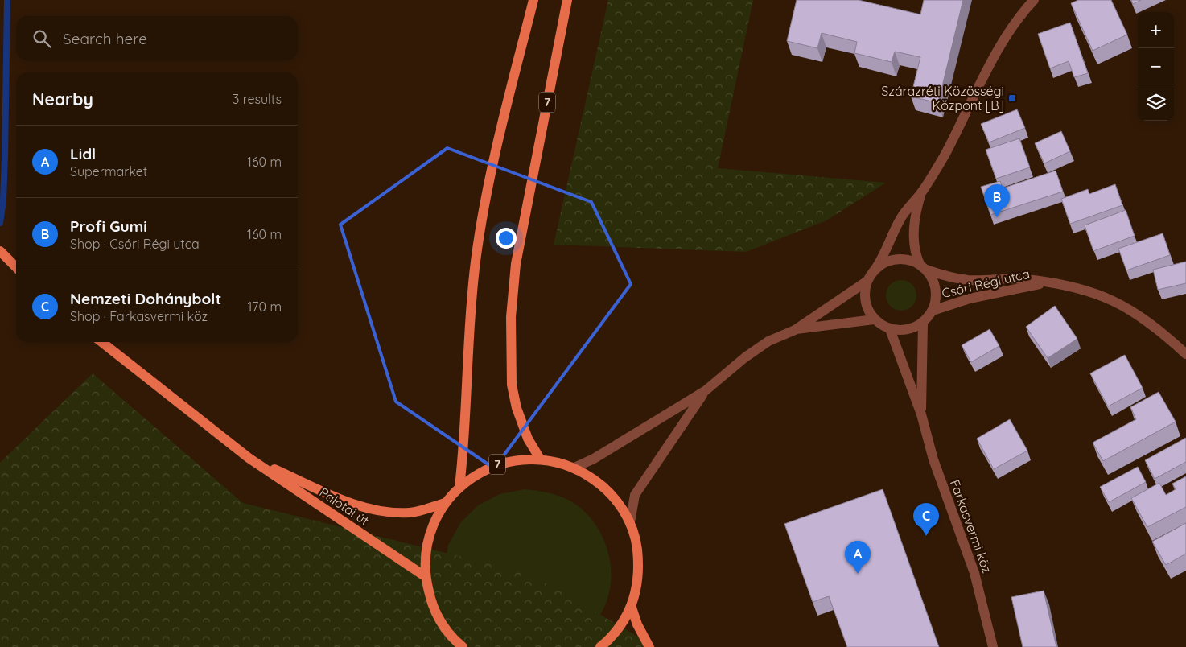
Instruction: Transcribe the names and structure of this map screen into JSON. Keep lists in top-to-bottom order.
{
  "streets": {
    "main road": ["7", "Palotai út"],
    "street": ["Csóri Régi utca", "Farkasvermi köz"]
  },
  "crossings": [
    ["7", "Palotai út"],
    ["Csóri Régi utca", "Farkasvermi köz"]
  ],
  "places": {
    "transit": ["Szárazréti Közösségi Központ [B]"]
  },
  "page": {
    "map_buttons": ["+", "−"],
    "search": "Search here",
    "heading": ["Nearby", "3 results"],
    "list": [
      {
        "mark": "A",
        "name": "Lidl",
        "note": "Supermarket",
        "value": "160 m"
      },
      {
        "mark": "B",
        "name": "Profi Gumi",
        "note": "Shop · Csóri Régi utca",
        "value": "160 m"
      },
      {
        "mark": "C",
        "name": "Nemzeti Dohánybolt",
        "note": "Shop · Farkasvermi köz",
        "value": "170 m"
      }
    ],
    "pins": ["B", "C", "A"]
  }
}
